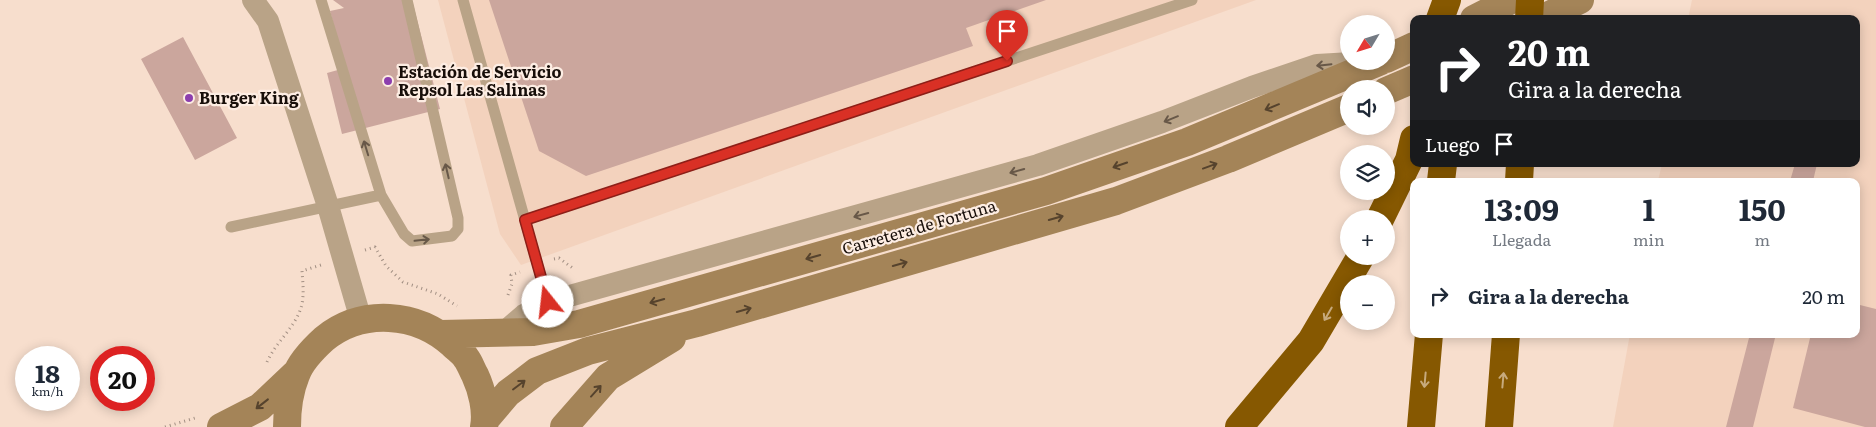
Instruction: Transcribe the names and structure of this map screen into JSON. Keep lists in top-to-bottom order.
{
  "streets": {
    "main road": ["Carretera de Fortuna"]
  },
  "places": ["Estación de Servicio Repsol Las Salinas", "Burger King"],
  "north": "bottom left",
  "page": {
    "map_buttons": ["+", "−"],
    "turn": ["20 m", "Gira a la derecha"],
    "then": "Luego",
    "eta": [
      "13:09",
      "Llegada",
      "1",
      "min",
      "150",
      "m"
    ],
    "list": [
      {
        "name": "Gira a la derecha",
        "value": "20 m"
      }
    ],
    "speed": "18 km/h",
    "limit": "20"
  }
}
